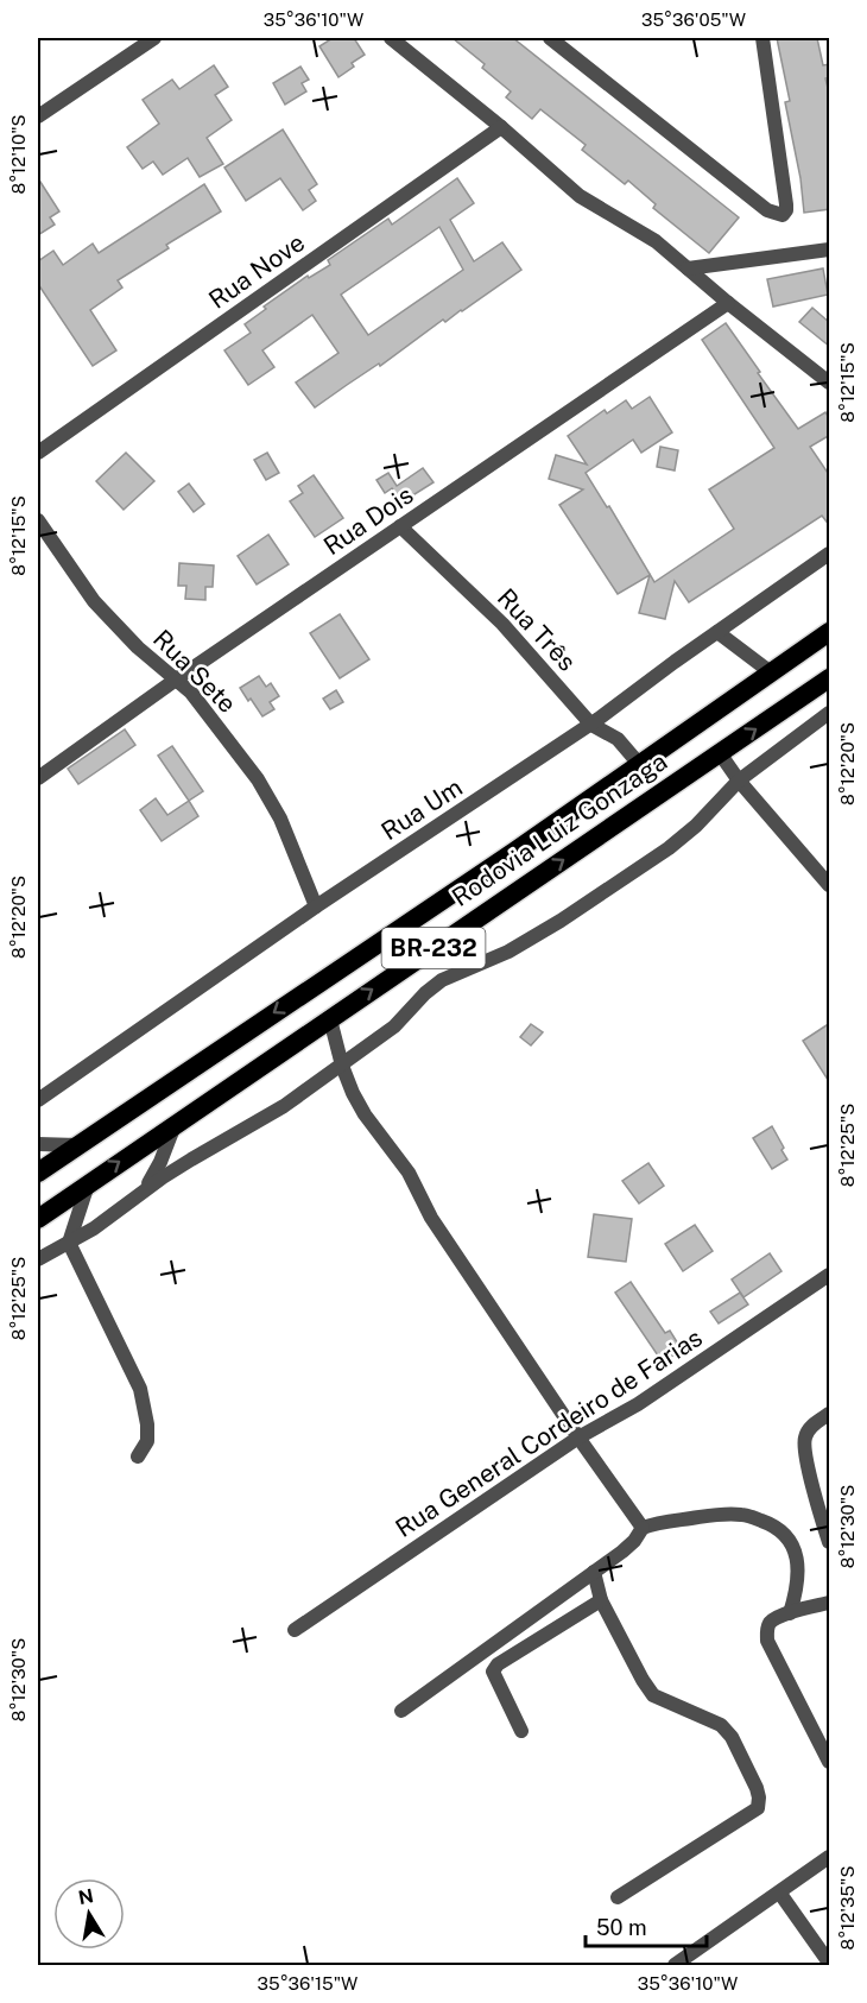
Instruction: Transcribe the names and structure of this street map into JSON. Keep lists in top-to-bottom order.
{
  "streets": {
    "highway": ["Rodovia Luiz Gonzaga", "BR-232"],
    "street": [
      "Rua Nove",
      "Rua Dois",
      "Rua Três",
      "Rua Sete",
      "Rua Um",
      "Rua General Cordeiro de Farias"
    ]
  },
  "crossings": [
    ["Rua Dois", "Rua Três"],
    ["Rua Dois", "Rua Sete"],
    ["Rua Três", "Rua Um"],
    ["Rua Três", "Rodovia Luiz Gonzaga"],
    ["Rua Sete", "Rua Um"]
  ],
  "scale_bar": "50 m",
  "north": "top",
  "coordinates": [
    "35°36'10\"W",
    "35°36'05\"W",
    "8°12'10\"S",
    "8°12'15\"S",
    "8°12'20\"S",
    "8°12'25\"S",
    "8°12'30\"S",
    "8°12'35\"S",
    "35°36'15\"W"
  ]
}
